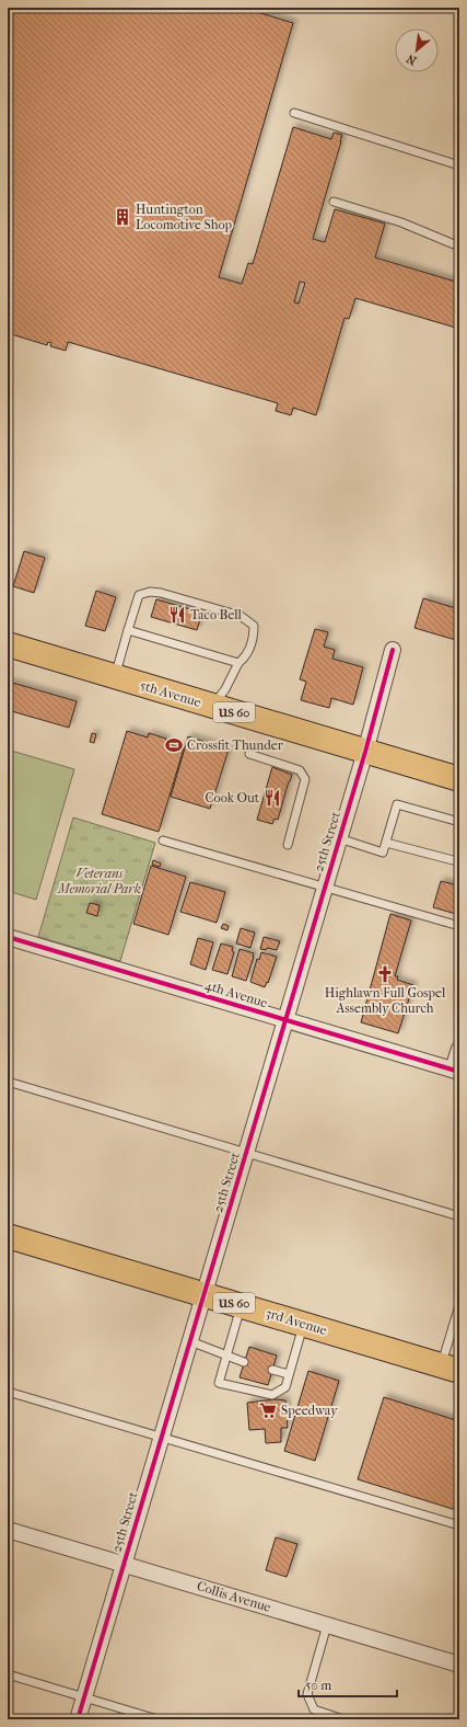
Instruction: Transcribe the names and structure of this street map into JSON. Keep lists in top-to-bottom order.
{
  "streets": {
    "main road": ["5th Avenue", "US 60", "3rd Avenue"],
    "street": ["25th Street", "4th Avenue", "Collis Avenue"]
  },
  "crossings": [
    ["5th Avenue", "25th Street"],
    ["25th Street", "4th Avenue"],
    ["25th Street", "3rd Avenue"],
    ["25th Street", "Collis Avenue"]
  ],
  "parks": ["Veterans Memorial Park"],
  "places": {
    "building": ["Huntington Locomotive Shop"],
    "restaurant": ["Taco Bell", "Cook Out"],
    "sports": ["Crossfit Thunder"],
    "church": ["Highlawn Full Gospel Assembly Church"],
    "supermarket": ["Speedway"]
  },
  "scale_bar": "50 m",
  "north": "bottom left"
}
